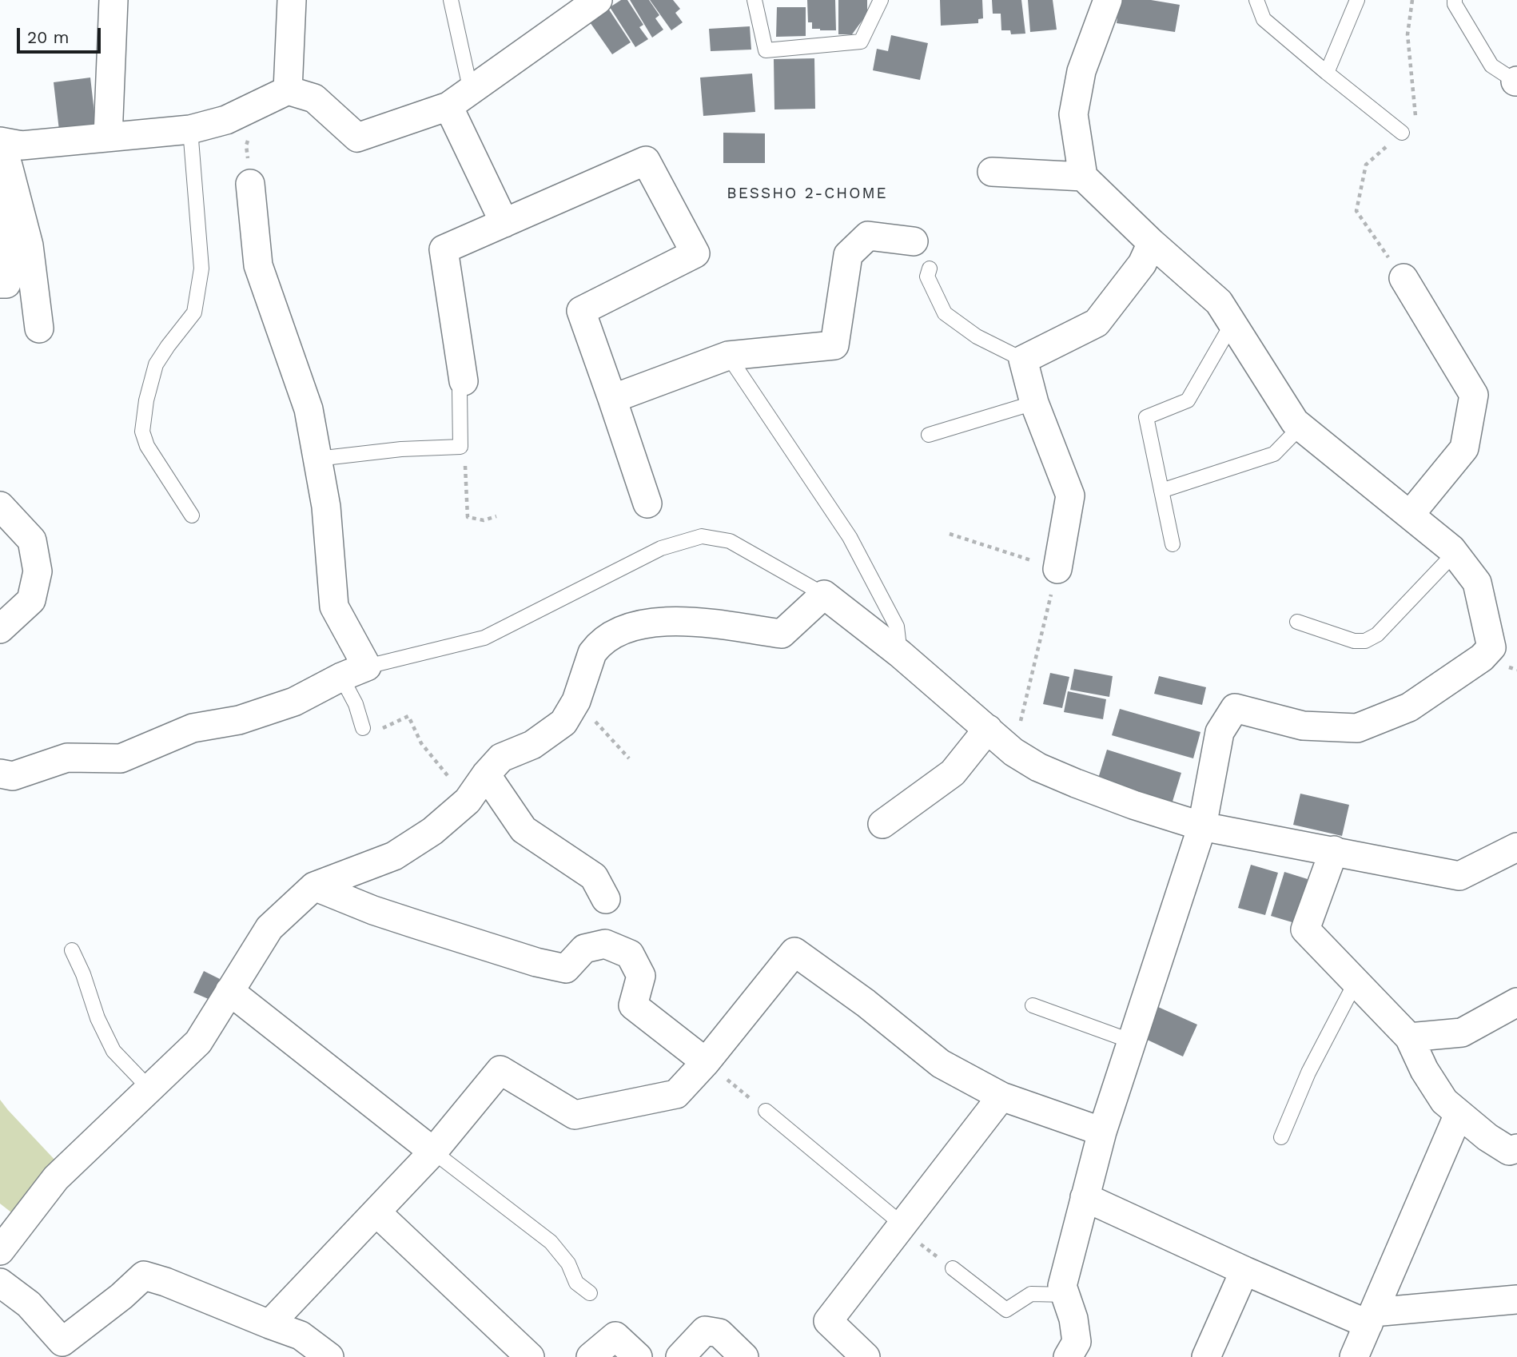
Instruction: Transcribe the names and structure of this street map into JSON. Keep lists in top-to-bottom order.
{
  "districts": ["BESSHO 2-CHOME"],
  "scale_bar": "20 m"
}
